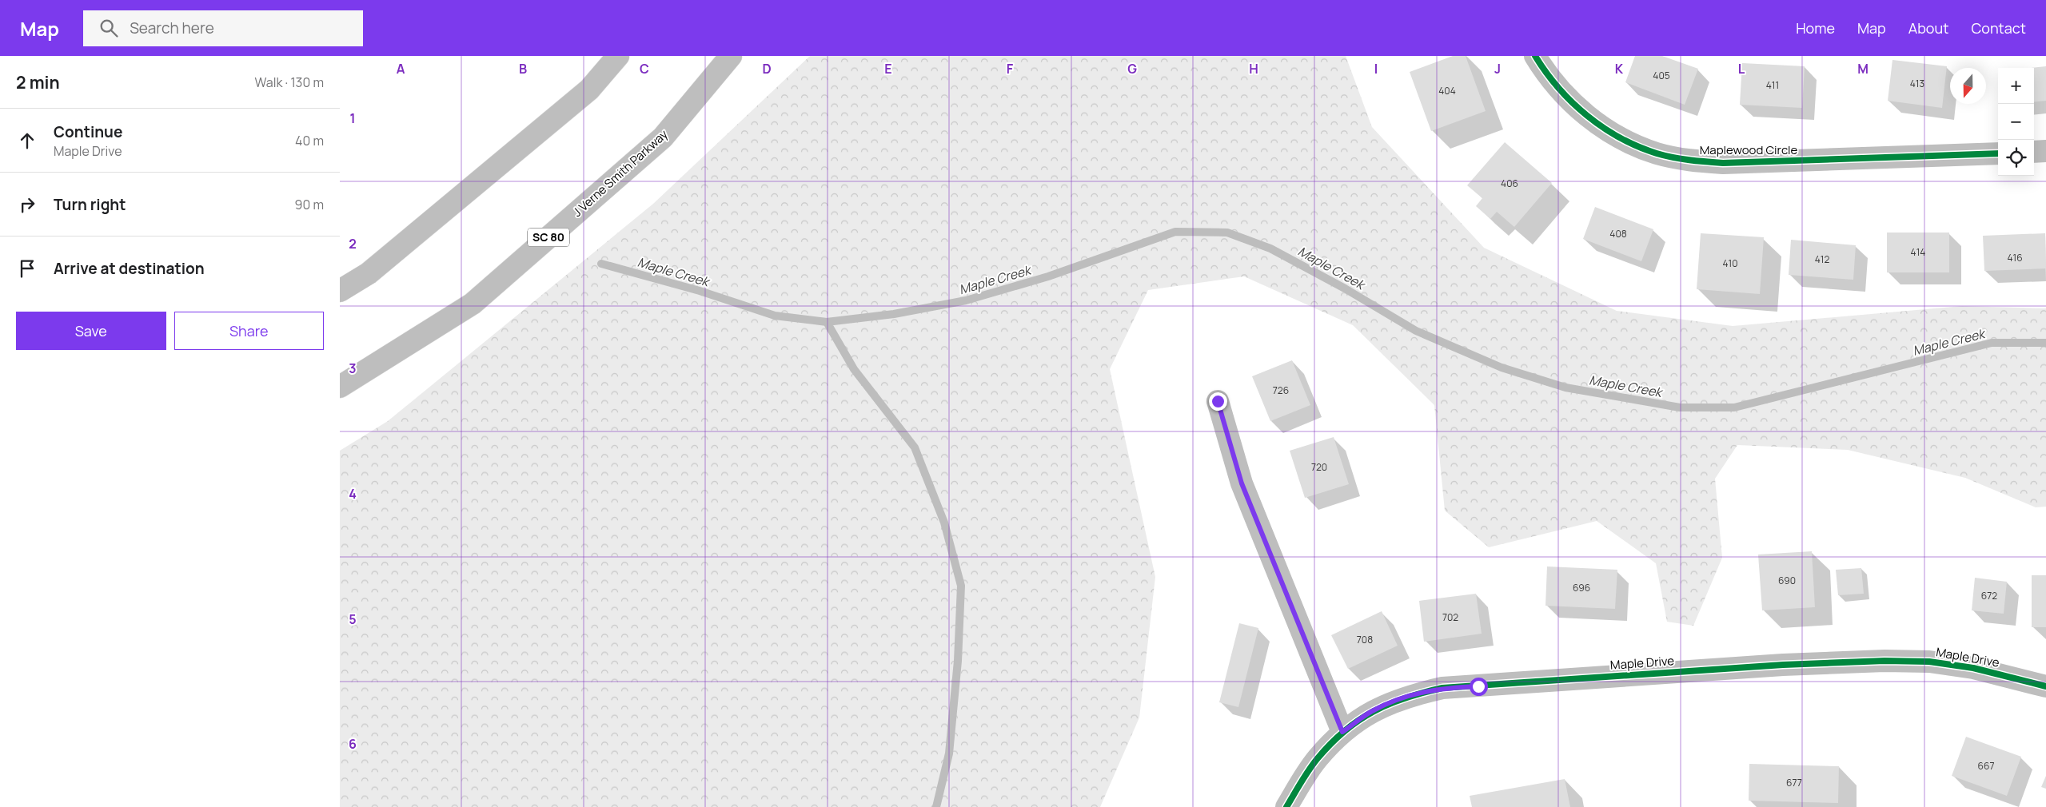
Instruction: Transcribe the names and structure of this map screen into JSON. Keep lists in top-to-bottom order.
{
  "streets": {
    "street": [
      "Maplewood Circle",
      "J Verne Smith Parkway",
      "SC 80",
      "Maple Drive"
    ]
  },
  "water": ["Maple Creek"],
  "house_numbers": [
    "405",
    "413",
    "411",
    "404",
    "406",
    "408",
    "414",
    "416",
    "412",
    "410",
    "726",
    "720",
    "690",
    "696",
    "672",
    "702",
    "708",
    "667",
    "677"
  ],
  "north": "bottom",
  "page": {
    "header": "Map",
    "search": "Search here",
    "nav": [
      "Home",
      "Map",
      "About",
      "Contact"
    ],
    "heading": ["2 min", "Walk · 130 m"],
    "map_buttons": ["+", "−"],
    "list": [
      ["Continue", "Maple Drive", "40 m"],
      ["Turn right", "90 m"],
      "Arrive at destination"
    ],
    "buttons": ["Save", "Share"]
  },
  "grid": {
    "columns": [
      "A",
      "B",
      "C",
      "D",
      "E",
      "F",
      "G",
      "H",
      "I",
      "J",
      "K",
      "L",
      "M"
    ],
    "rows": [
      "1",
      "2",
      "3",
      "4",
      "5",
      "6"
    ]
  }
}
